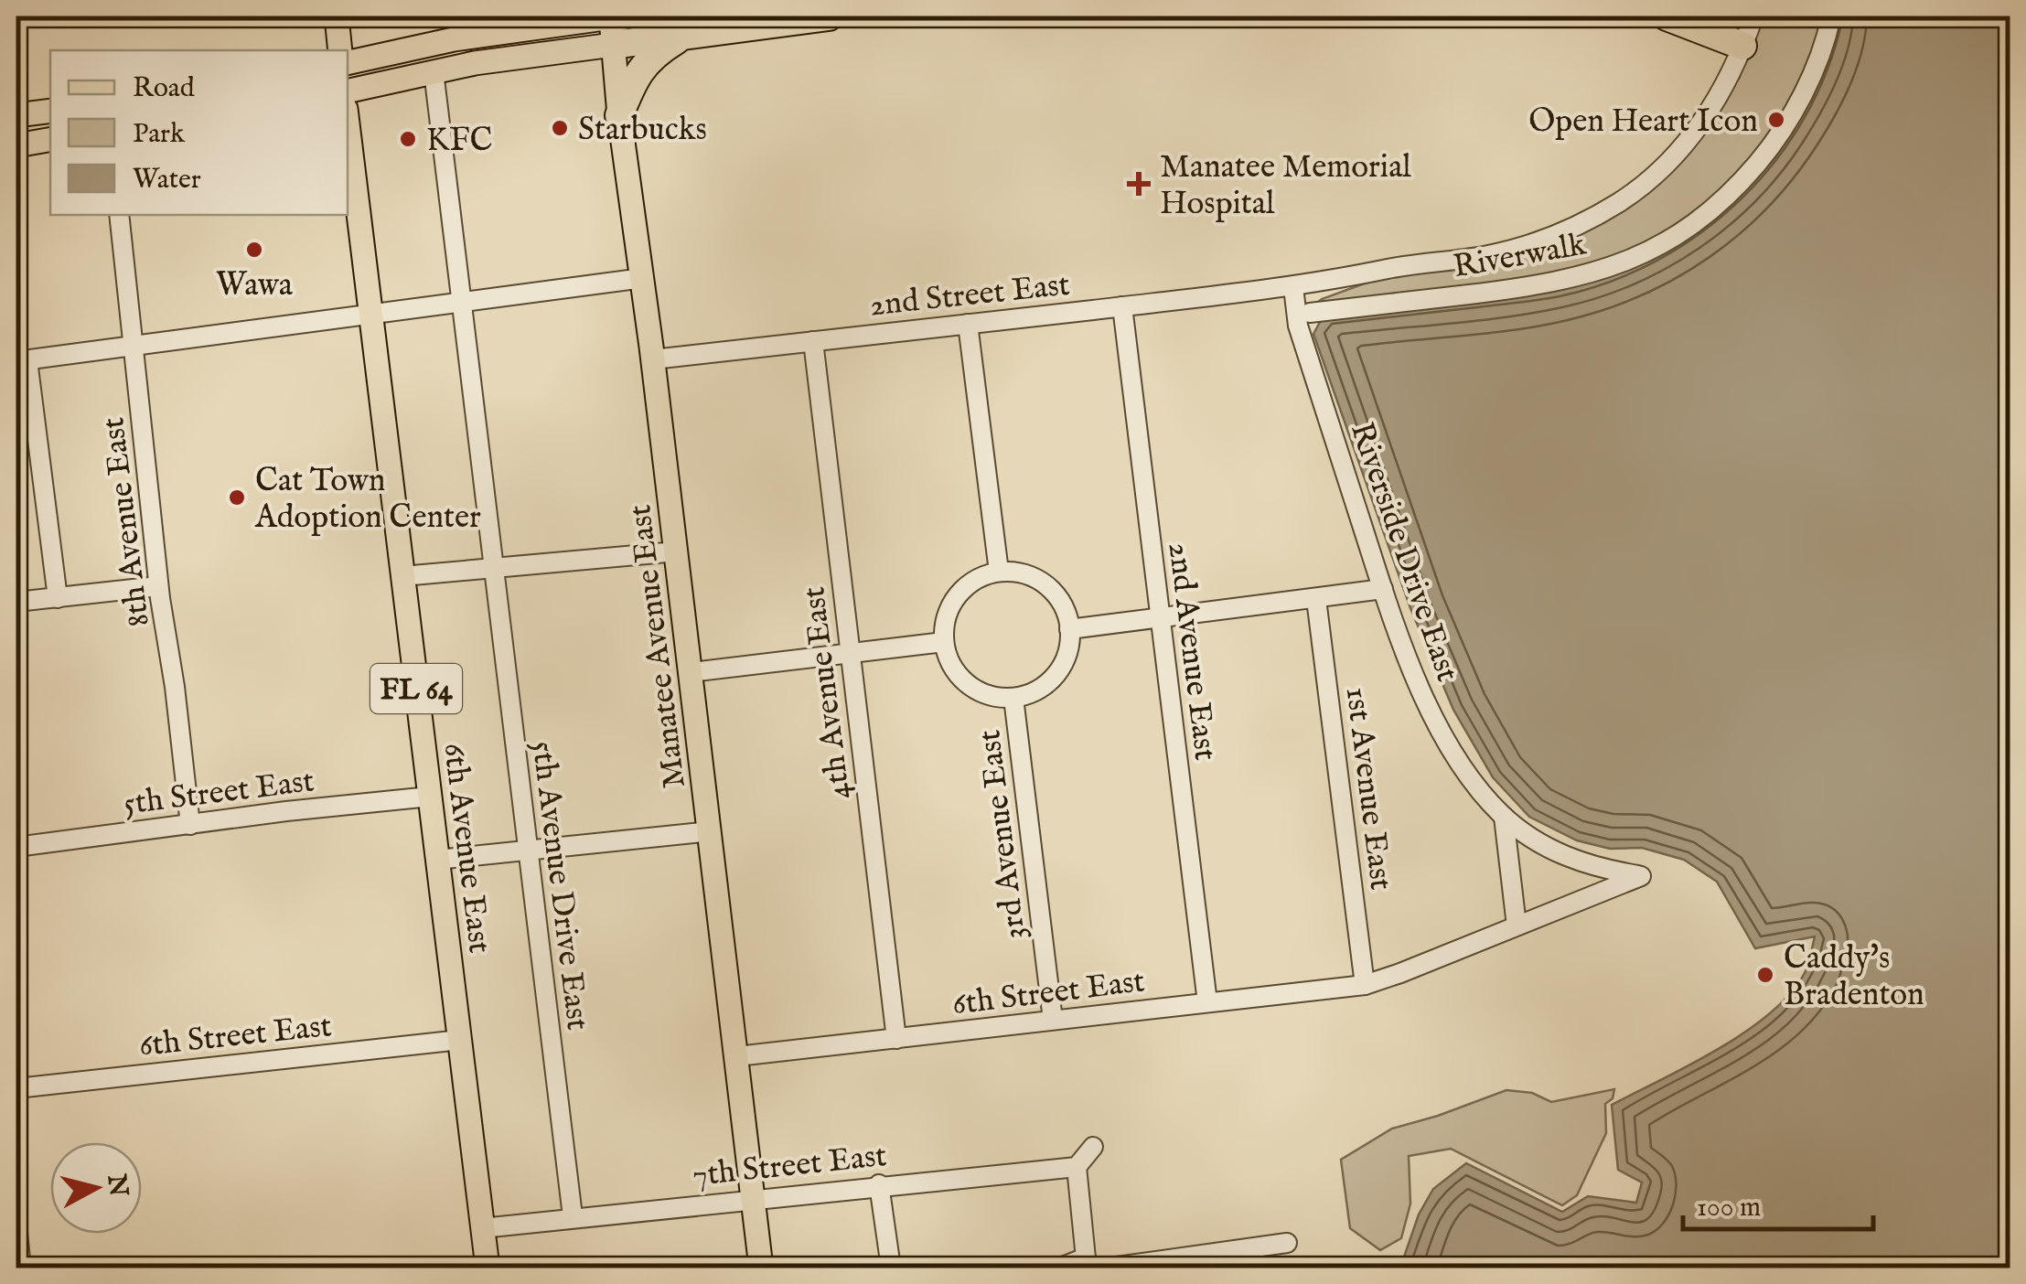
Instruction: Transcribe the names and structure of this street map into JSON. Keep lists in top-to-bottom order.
{
  "streets": {
    "main road": ["Manatee Avenue East", "FL 64", "6th Avenue East"],
    "street": [
      "Riverwalk",
      "2nd Street East",
      "8th Avenue East",
      "Riverside Drive East",
      "2nd Avenue East",
      "4th Avenue East",
      "1st Avenue East",
      "5th Street East",
      "3rd Avenue East",
      "5th Avenue Drive East",
      "6th Street East",
      "7th Street East"
    ]
  },
  "crossings": [
    ["2nd Street East", "Riverside Drive East"],
    ["2nd Street East", "Manatee Avenue East"],
    ["2nd Street East", "2nd Avenue East"],
    ["2nd Street East", "4th Avenue East"],
    ["8th Avenue East", "5th Street East"],
    ["Riverside Drive East", "6th Street East"],
    ["Manatee Avenue East", "6th Street East"],
    ["Manatee Avenue East", "7th Street East"],
    ["2nd Avenue East", "6th Street East"],
    ["4th Avenue East", "6th Street East"],
    ["1st Avenue East", "6th Street East"],
    ["5th Street East", "6th Avenue East"],
    ["3rd Avenue East", "6th Street East"],
    ["6th Avenue East", "6th Street East"],
    ["6th Avenue East", "7th Street East"],
    ["5th Avenue Drive East", "7th Street East"]
  ],
  "places": {
    "other": [
      "Open Heart Icon",
      "Starbucks",
      "KFC",
      "Wawa",
      "Cat Town Adoption Center",
      "Caddy's Bradenton"
    ],
    "health": ["Manatee Memorial Hospital"]
  },
  "legend": ["Road", "Park", "Water"],
  "scale_bar": "100 m",
  "north": "right"
}
